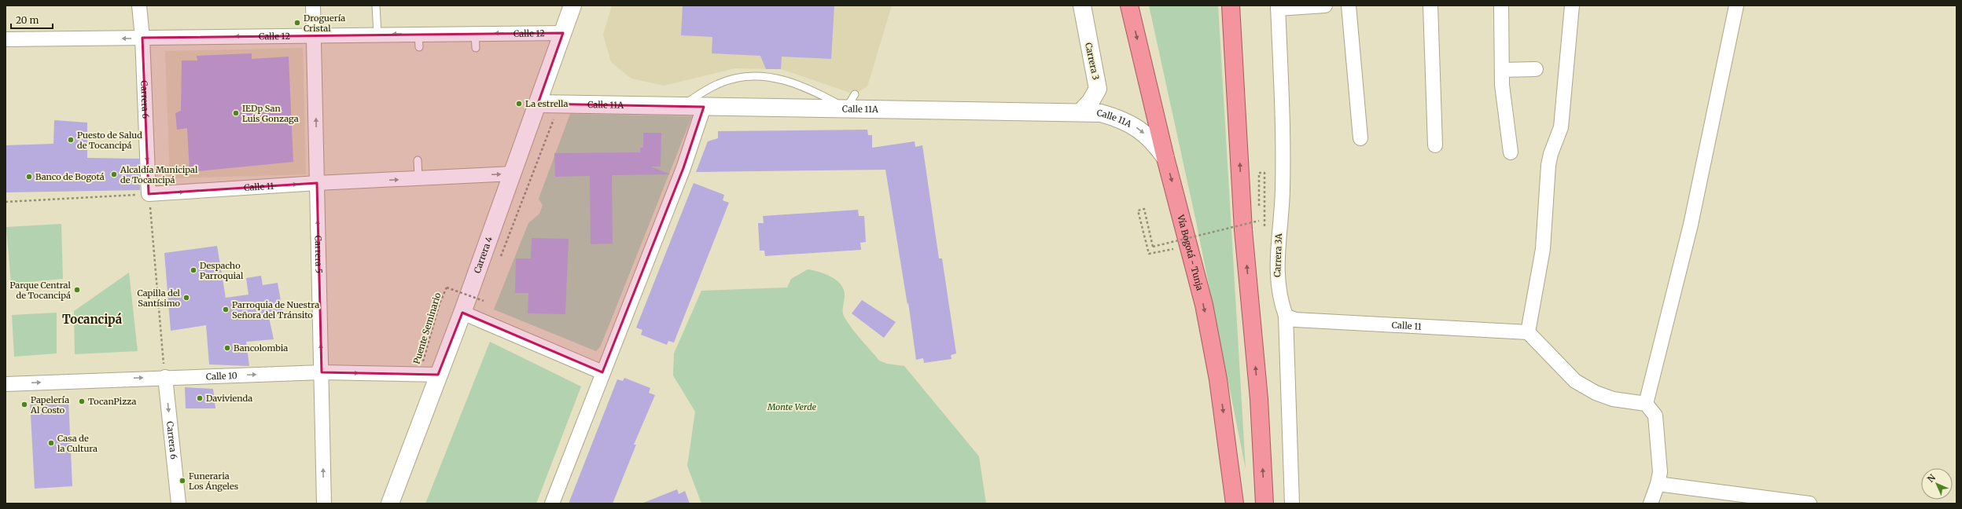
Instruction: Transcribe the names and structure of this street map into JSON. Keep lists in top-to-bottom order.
{
  "streets": {
    "highway": ["Vía Bogotá - Tunja"],
    "street": [
      "Calle 12",
      "Carrera 3",
      "Carrera 6",
      "Calle 11A",
      "Calle 11",
      "Carrera 5",
      "Carrera 4",
      "Carrera 3A",
      "Calle 10"
    ],
    "path": ["Puente Seminario"]
  },
  "crossings": [
    ["Calle 12", "Carrera 6"],
    ["Calle 12", "Carrera 5"],
    ["Calle 12", "Carrera 4"],
    ["Carrera 3", "Calle 11A"],
    ["Carrera 6", "Calle 11"],
    ["Carrera 6", "Calle 10"],
    ["Calle 11A", "Vía Bogotá - Tunja"],
    ["Calle 11A", "Carrera 4"],
    ["Calle 11", "Carrera 5"],
    ["Calle 11", "Carrera 4"],
    ["Calle 11", "Carrera 3A"],
    ["Carrera 5", "Calle 10"],
    ["Carrera 4", "Puente Seminario"],
    ["Carrera 4", "Calle 10"],
    ["Puente Seminario", "Calle 10"]
  ],
  "one_way": [
    "Calle 12",
    "Carrera 6",
    "Calle 11",
    "Carrera 5",
    "Calle 10"
  ],
  "districts": ["Tocancipá"],
  "parks": ["Monte Verde"],
  "places": [
    "Droguería Cristal",
    "La estrella",
    "IEDp San Luis Gonzaga",
    "Puesto de Salud de Tocancipá",
    "Alcaldía Municipal de Tocancipá",
    "Banco de Bogotá",
    "Despacho Parroquial",
    "Parque Central de Tocancipá",
    "Capilla del Santísimo",
    "Parroquia de Nuestra Señora del Tránsito",
    "Bancolombia",
    "Davivienda",
    "TocanPizza",
    "Papelería Al Costo",
    "Casa de la Cultura",
    "Funeraria Los Ángeles"
  ],
  "scale_bar": "20 m",
  "north": "top left"
}
